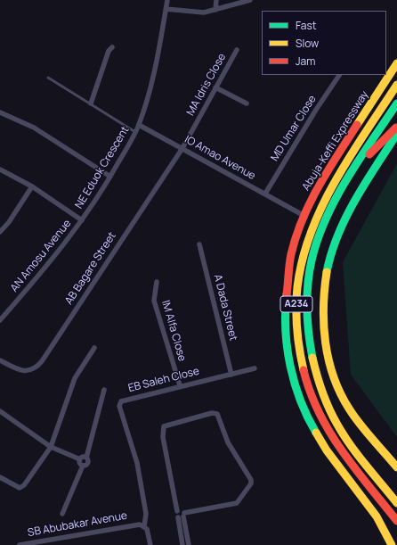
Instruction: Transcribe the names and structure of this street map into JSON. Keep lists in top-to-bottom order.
{
  "streets": {
    "highway": ["Abuja-Keffi Expressway", "A234"],
    "street": [
      "MA Idris Close",
      "MD Umar Close",
      "IO Amao Avenue",
      "NE Eduok Crescent",
      "AN Amosu Avenue",
      "AB Bagare Street",
      "A Dada Street",
      "IM Alfa Close",
      "EB Saleh Close",
      "SB Abubakar Avenue"
    ]
  },
  "crossings": [
    ["MA Idris Close", "IO Amao Avenue"],
    ["MA Idris Close", "AB Bagare Street"],
    ["MD Umar Close", "IO Amao Avenue"],
    ["Abuja-Keffi Expressway", "IO Amao Avenue"],
    ["IO Amao Avenue", "NE Eduok Crescent"],
    ["IO Amao Avenue", "AB Bagare Street"],
    ["NE Eduok Crescent", "AN Amosu Avenue"],
    ["A Dada Street", "EB Saleh Close"],
    ["IM Alfa Close", "EB Saleh Close"],
    ["EB Saleh Close", "SB Abubakar Avenue"]
  ],
  "legend": ["Fast", "Slow", "Jam"]
}
